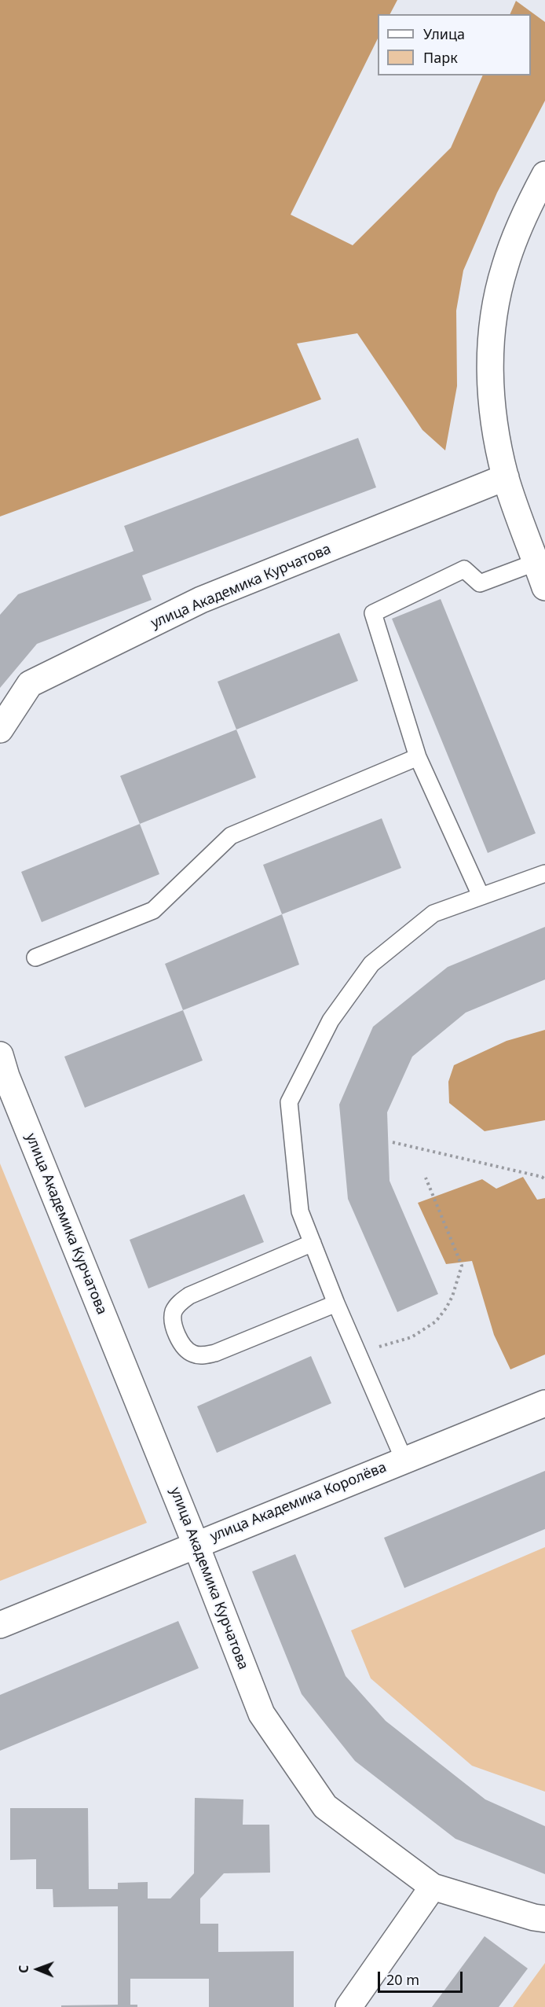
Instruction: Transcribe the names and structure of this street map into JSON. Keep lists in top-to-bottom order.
{
  "streets": {
    "street": ["улица Академика Курчатова", "улица Академика Королёва"]
  },
  "crossings": [
    ["улица Академика Курчатова", "улица Академика Королёва"]
  ],
  "legend": ["Улица", "Парк"],
  "scale_bar": "20 m",
  "north": "left"
}
